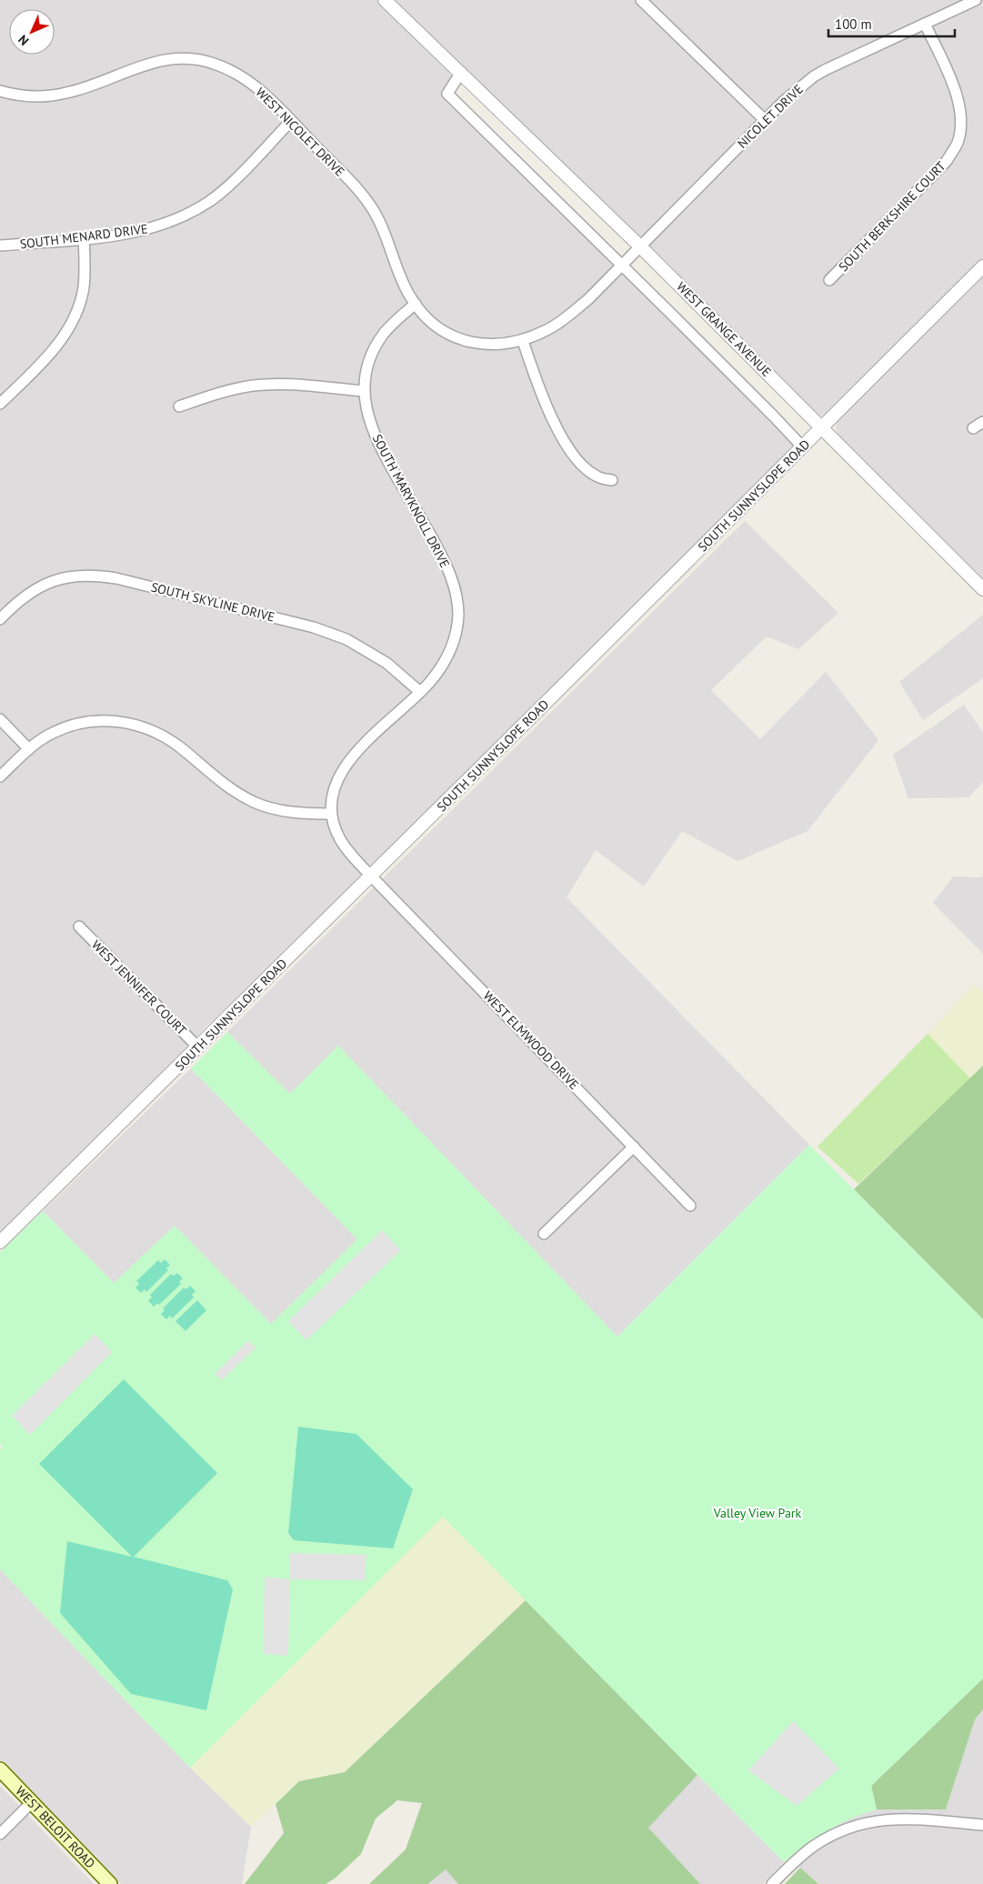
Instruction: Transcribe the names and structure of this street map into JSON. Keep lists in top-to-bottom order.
{
  "streets": {
    "main road": ["WEST BELOIT ROAD"],
    "street": [
      "NICOLET DRIVE",
      "WEST NICOLET DRIVE",
      "SOUTH BERKSHIRE COURT",
      "SOUTH MENARD DRIVE",
      "WEST GRANGE AVENUE",
      "SOUTH SUNNYSLOPE ROAD",
      "SOUTH MARYKNOLL DRIVE",
      "SOUTH SKYLINE DRIVE",
      "WEST JENNIFER COURT",
      "WEST ELMWOOD DRIVE"
    ]
  },
  "crossings": [
    ["NICOLET DRIVE", "WEST NICOLET DRIVE"],
    ["NICOLET DRIVE", "SOUTH BERKSHIRE COURT"],
    ["NICOLET DRIVE", "WEST GRANGE AVENUE"],
    ["WEST NICOLET DRIVE", "SOUTH MENARD DRIVE"],
    ["WEST NICOLET DRIVE", "WEST GRANGE AVENUE"],
    ["WEST NICOLET DRIVE", "SOUTH MARYKNOLL DRIVE"],
    ["WEST GRANGE AVENUE", "SOUTH SUNNYSLOPE ROAD"],
    ["SOUTH SUNNYSLOPE ROAD", "SOUTH MARYKNOLL DRIVE"],
    ["SOUTH SUNNYSLOPE ROAD", "WEST JENNIFER COURT"],
    ["SOUTH SUNNYSLOPE ROAD", "WEST ELMWOOD DRIVE"],
    ["SOUTH MARYKNOLL DRIVE", "SOUTH SKYLINE DRIVE"],
    ["SOUTH MARYKNOLL DRIVE", "WEST ELMWOOD DRIVE"]
  ],
  "parks": ["Valley View Park"],
  "scale_bar": "100 m",
  "north": "bottom left"
}
